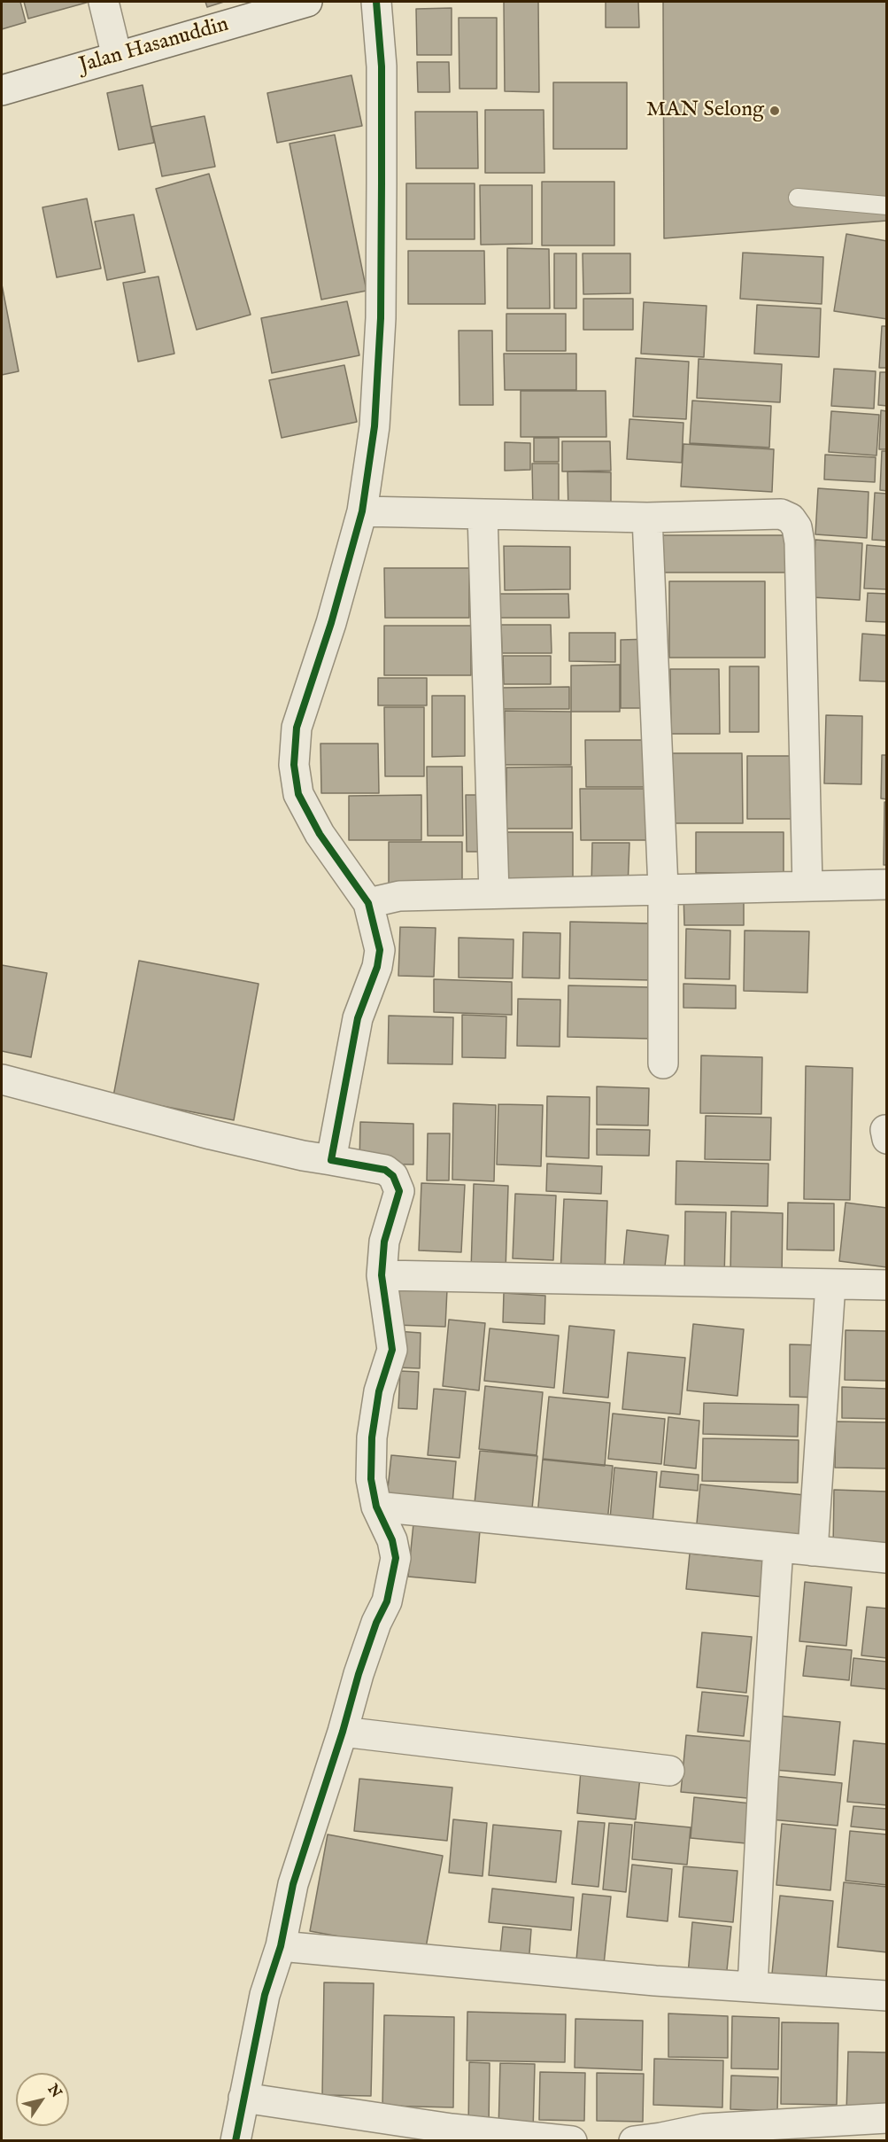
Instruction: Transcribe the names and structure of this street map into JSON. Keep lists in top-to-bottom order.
{
  "streets": {
    "street": ["Jalan Hasanuddin"]
  },
  "places": ["MAN Selong"],
  "north": "top right"
}
